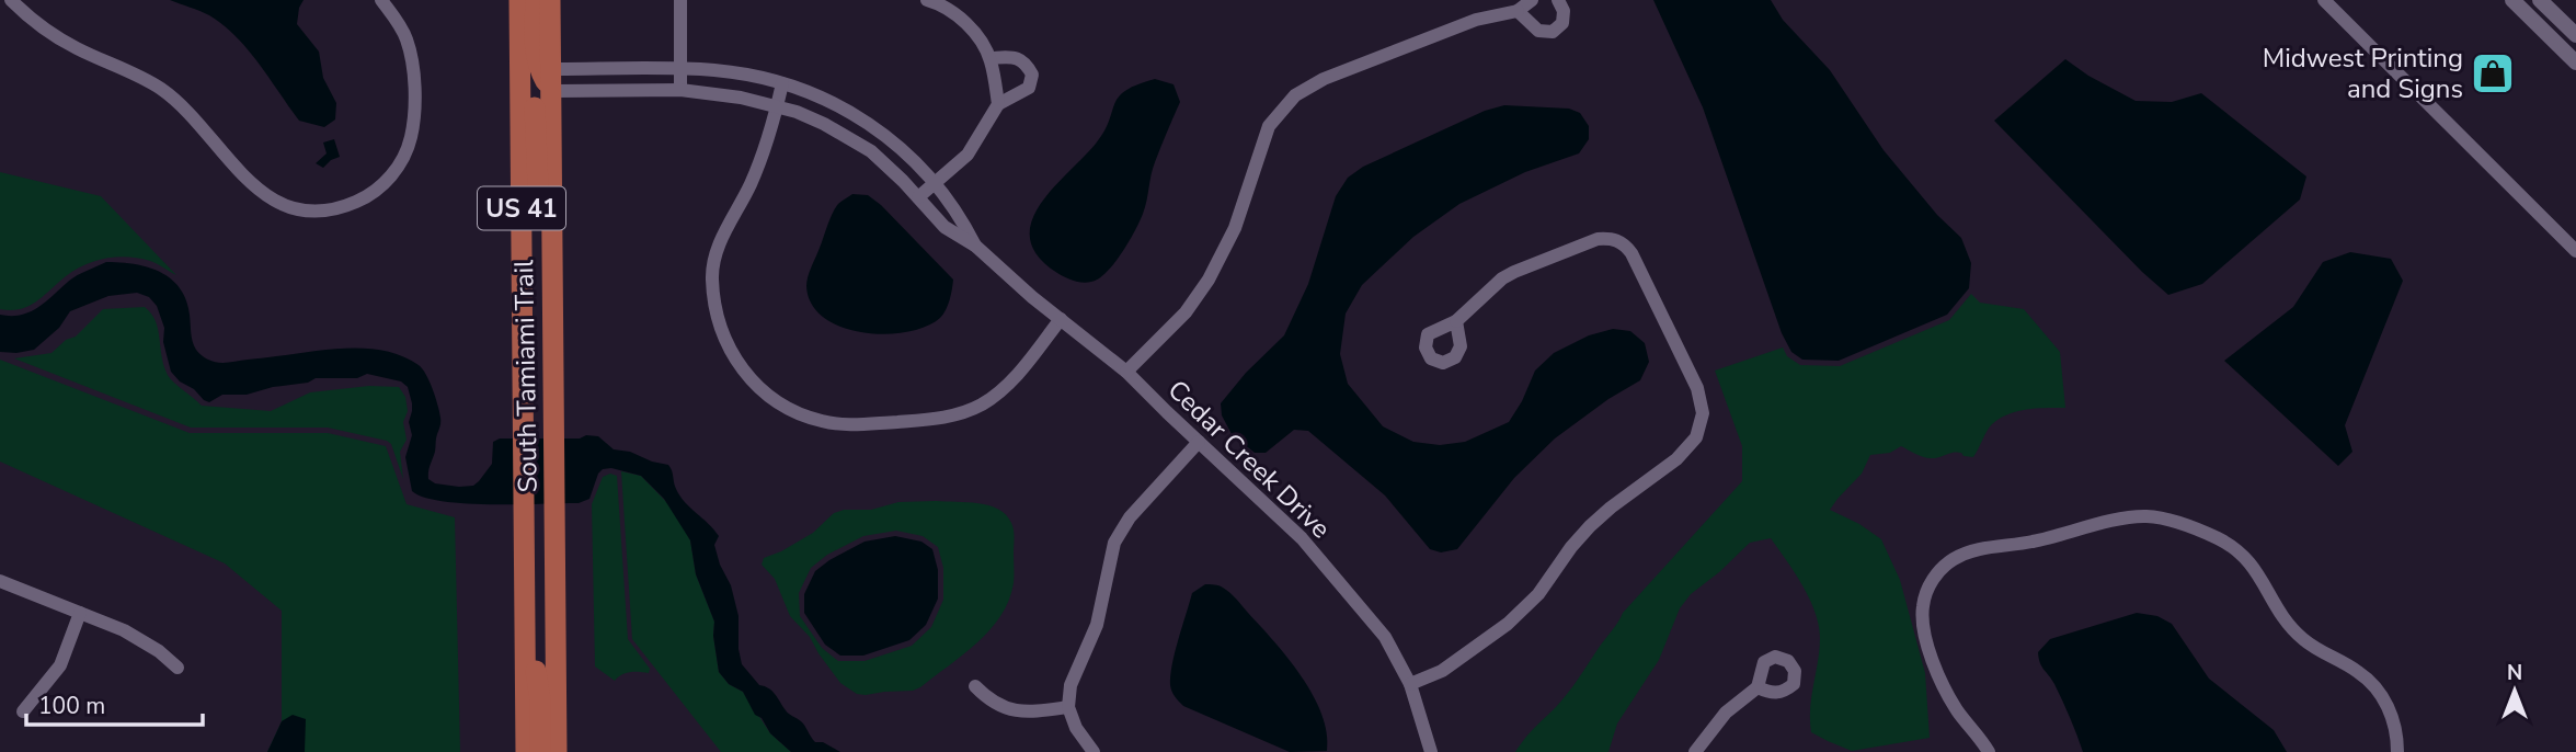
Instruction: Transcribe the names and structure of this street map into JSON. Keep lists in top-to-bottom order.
{
  "streets": {
    "main road": ["US 41", "South Tamiami Trail"],
    "street": ["Cedar Creek Drive"]
  },
  "crossings": [
    ["South Tamiami Trail", "Cedar Creek Drive"]
  ],
  "places": {
    "shop": ["Midwest Printing and Signs"]
  },
  "scale_bar": "100 m",
  "north": "top"
}
